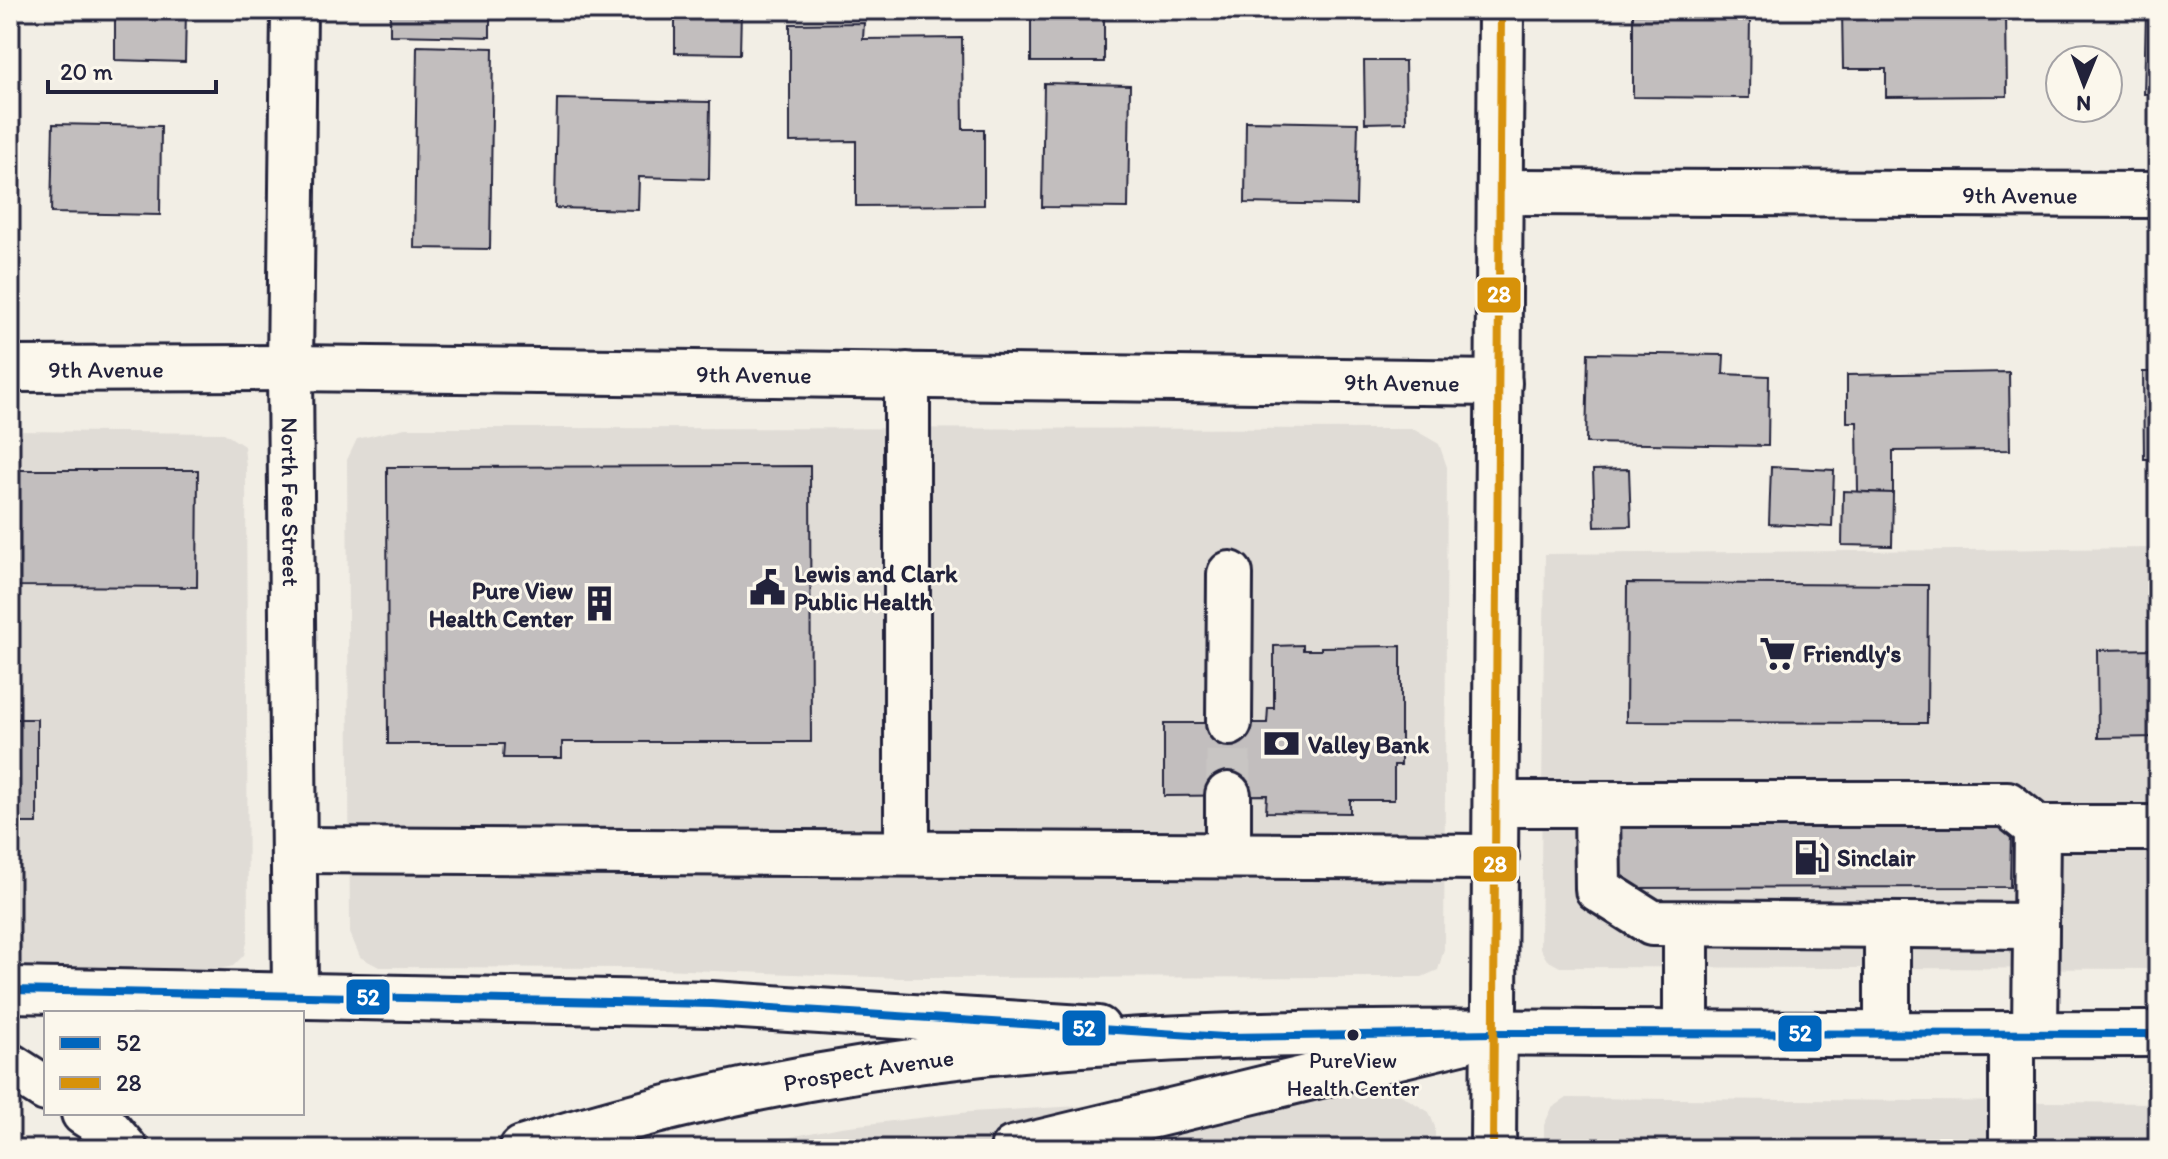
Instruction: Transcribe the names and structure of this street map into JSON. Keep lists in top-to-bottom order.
{
  "streets": {
    "main road": ["9th Avenue", "North Fee Street", "Prospect Avenue"]
  },
  "crossings": [
    ["9th Avenue", "North Fee Street"]
  ],
  "places": {
    "public building": ["Lewis and Clark Public Health"],
    "building": ["Pure View Health Center"],
    "supermarket": ["Friendly's"],
    "bank": ["Valley Bank"],
    "fuel station": ["Sinclair"],
    "other": ["PureView Health Center"]
  },
  "lines": ["transit line 28", "transit line 52"],
  "legend": ["52", "28"],
  "scale_bar": "20 m",
  "north": "bottom"
}
